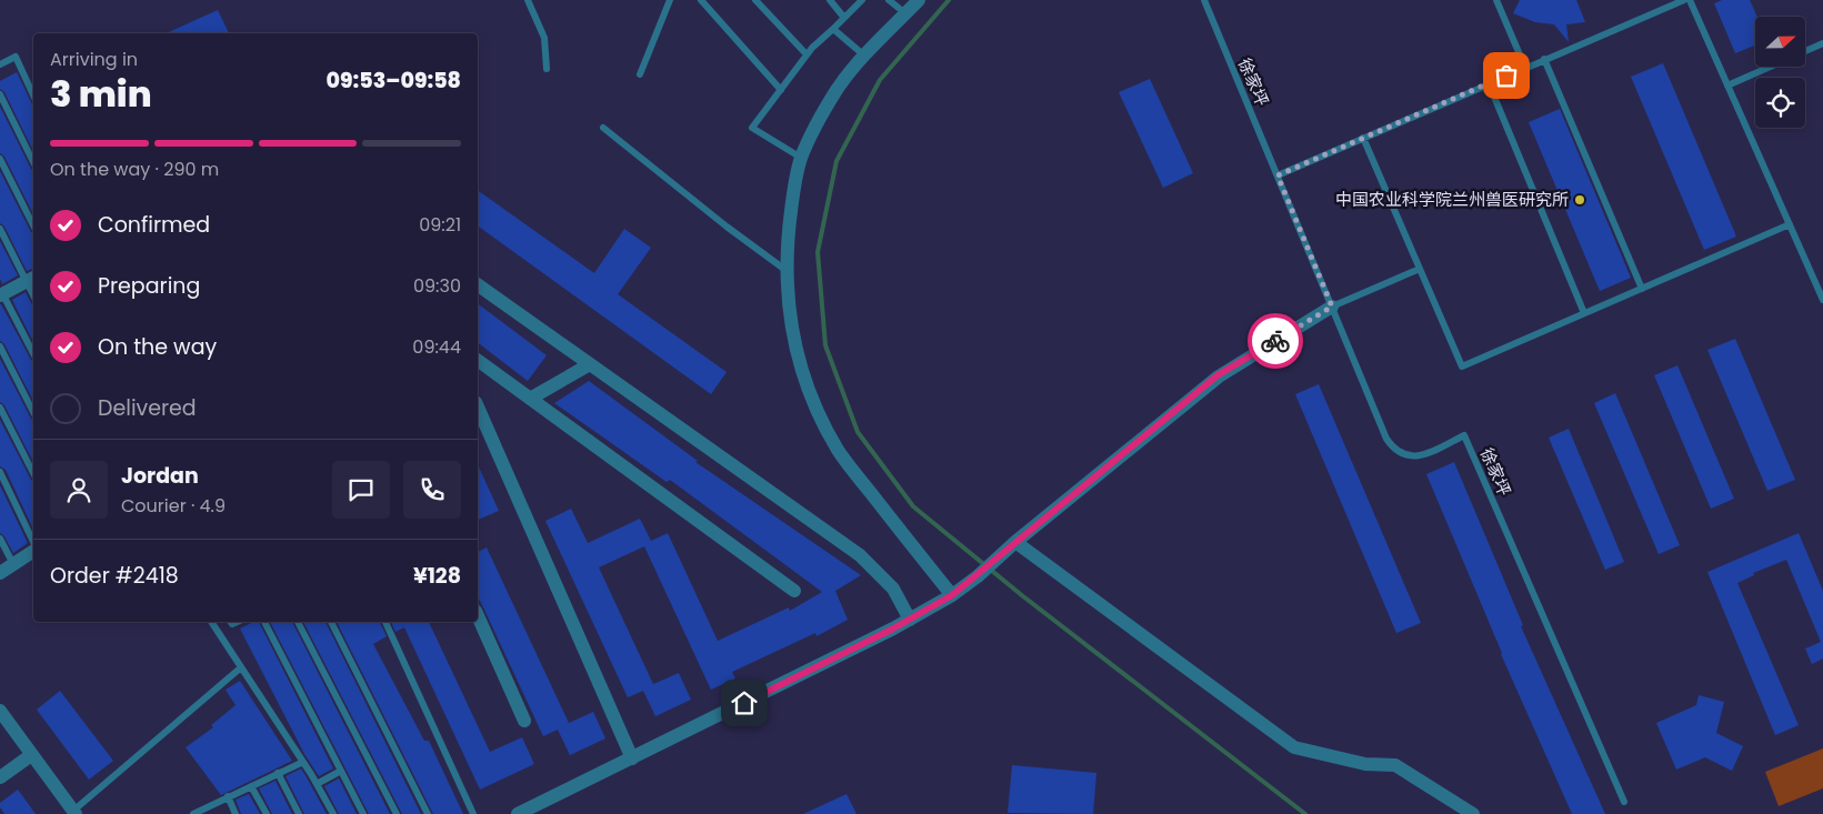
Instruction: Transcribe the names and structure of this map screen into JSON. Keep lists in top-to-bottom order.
{
  "streets": {
    "lane": ["徐家坪"]
  },
  "places": ["中国农业科学院兰州兽医研究所"],
  "north": "right",
  "page": {
    "heading": ["3 min", "Arriving in", "09:53–09:58"],
    "panel": [
      "Jordan",
      "Courier · 4.9",
      "Order #2418",
      "¥128"
    ],
    "bar": "On the way · 290 m",
    "list": [
      ["Confirmed", "09:21"],
      ["Preparing", "09:30"],
      ["On the way", "09:44"],
      "Delivered"
    ]
  }
}
